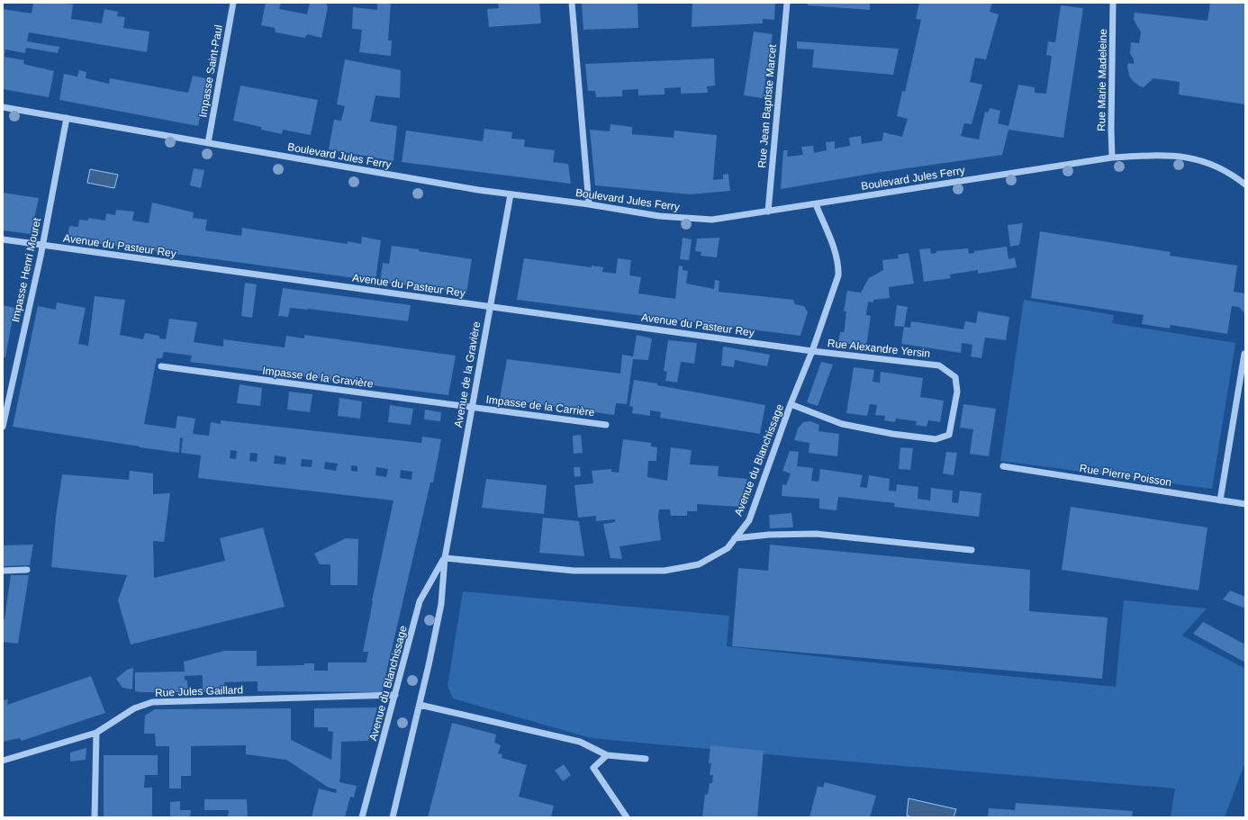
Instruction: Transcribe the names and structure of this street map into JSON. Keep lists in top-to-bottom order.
{
  "streets": {
    "street": [
      "Impasse Saint-Paul",
      "Rue Marie Madeleine",
      "Rue Jean Baptiste Marcet",
      "Boulevard Jules Ferry",
      "Avenue du Pasteur Rey",
      "Impasse Henri Mouret",
      "Rue Alexandre Yersin",
      "Avenue de la Gravière",
      "Impasse de la Gravière",
      "Impasse de la Carrière",
      "Avenue du Blanchissage",
      "Rue Pierre Poisson",
      "Rue Jules Gaillard"
    ]
  },
  "crossings": [
    ["Impasse Saint-Paul", "Boulevard Jules Ferry"],
    ["Rue Marie Madeleine", "Boulevard Jules Ferry"],
    ["Rue Jean Baptiste Marcet", "Boulevard Jules Ferry"],
    ["Boulevard Jules Ferry", "Impasse Henri Mouret"],
    ["Boulevard Jules Ferry", "Avenue de la Gravière"],
    ["Boulevard Jules Ferry", "Avenue du Blanchissage"],
    ["Avenue du Pasteur Rey", "Impasse Henri Mouret"],
    ["Avenue du Pasteur Rey", "Rue Alexandre Yersin"],
    ["Avenue du Pasteur Rey", "Avenue de la Gravière"],
    ["Avenue du Pasteur Rey", "Avenue du Blanchissage"],
    ["Rue Alexandre Yersin", "Avenue du Blanchissage"],
    ["Avenue de la Gravière", "Impasse de la Gravière"],
    ["Avenue de la Gravière", "Impasse de la Carrière"],
    ["Avenue de la Gravière", "Avenue du Blanchissage"],
    ["Impasse de la Gravière", "Impasse de la Carrière"],
    ["Avenue du Blanchissage", "Rue Jules Gaillard"]
  ]
}
